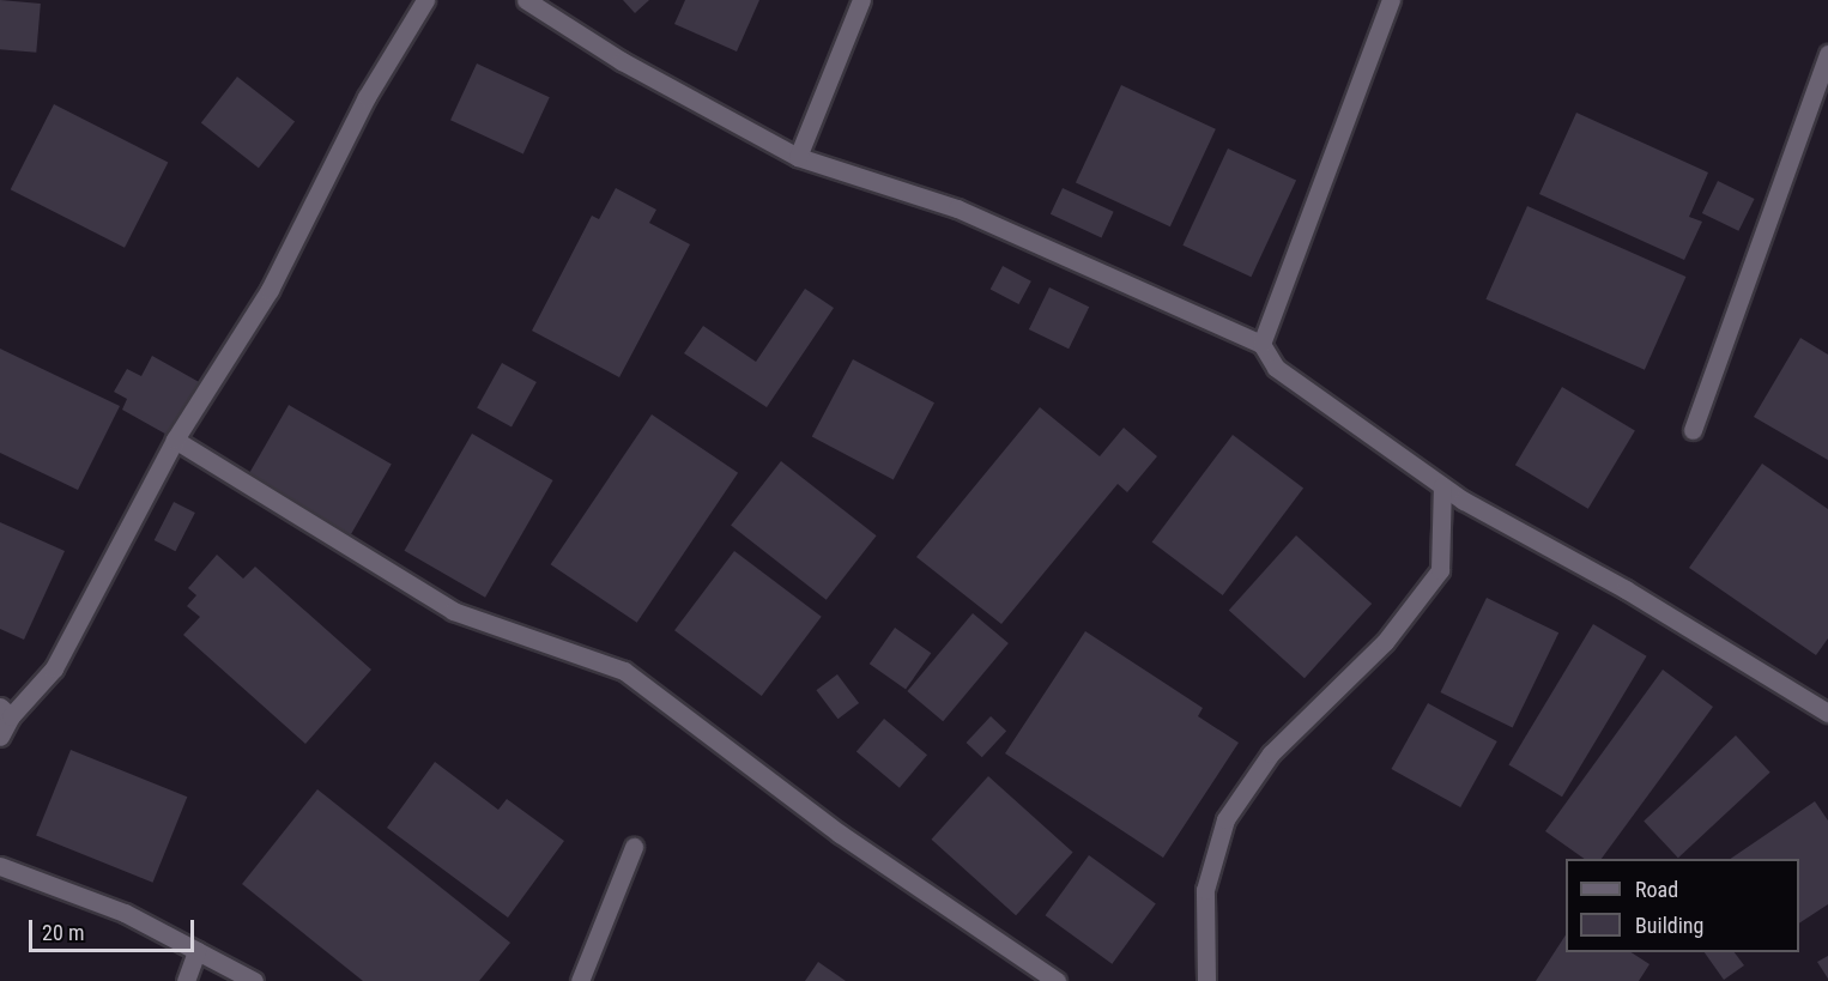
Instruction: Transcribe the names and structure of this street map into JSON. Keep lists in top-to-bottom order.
{
  "legend": ["Road", "Building"],
  "scale_bar": "20 m"
}
